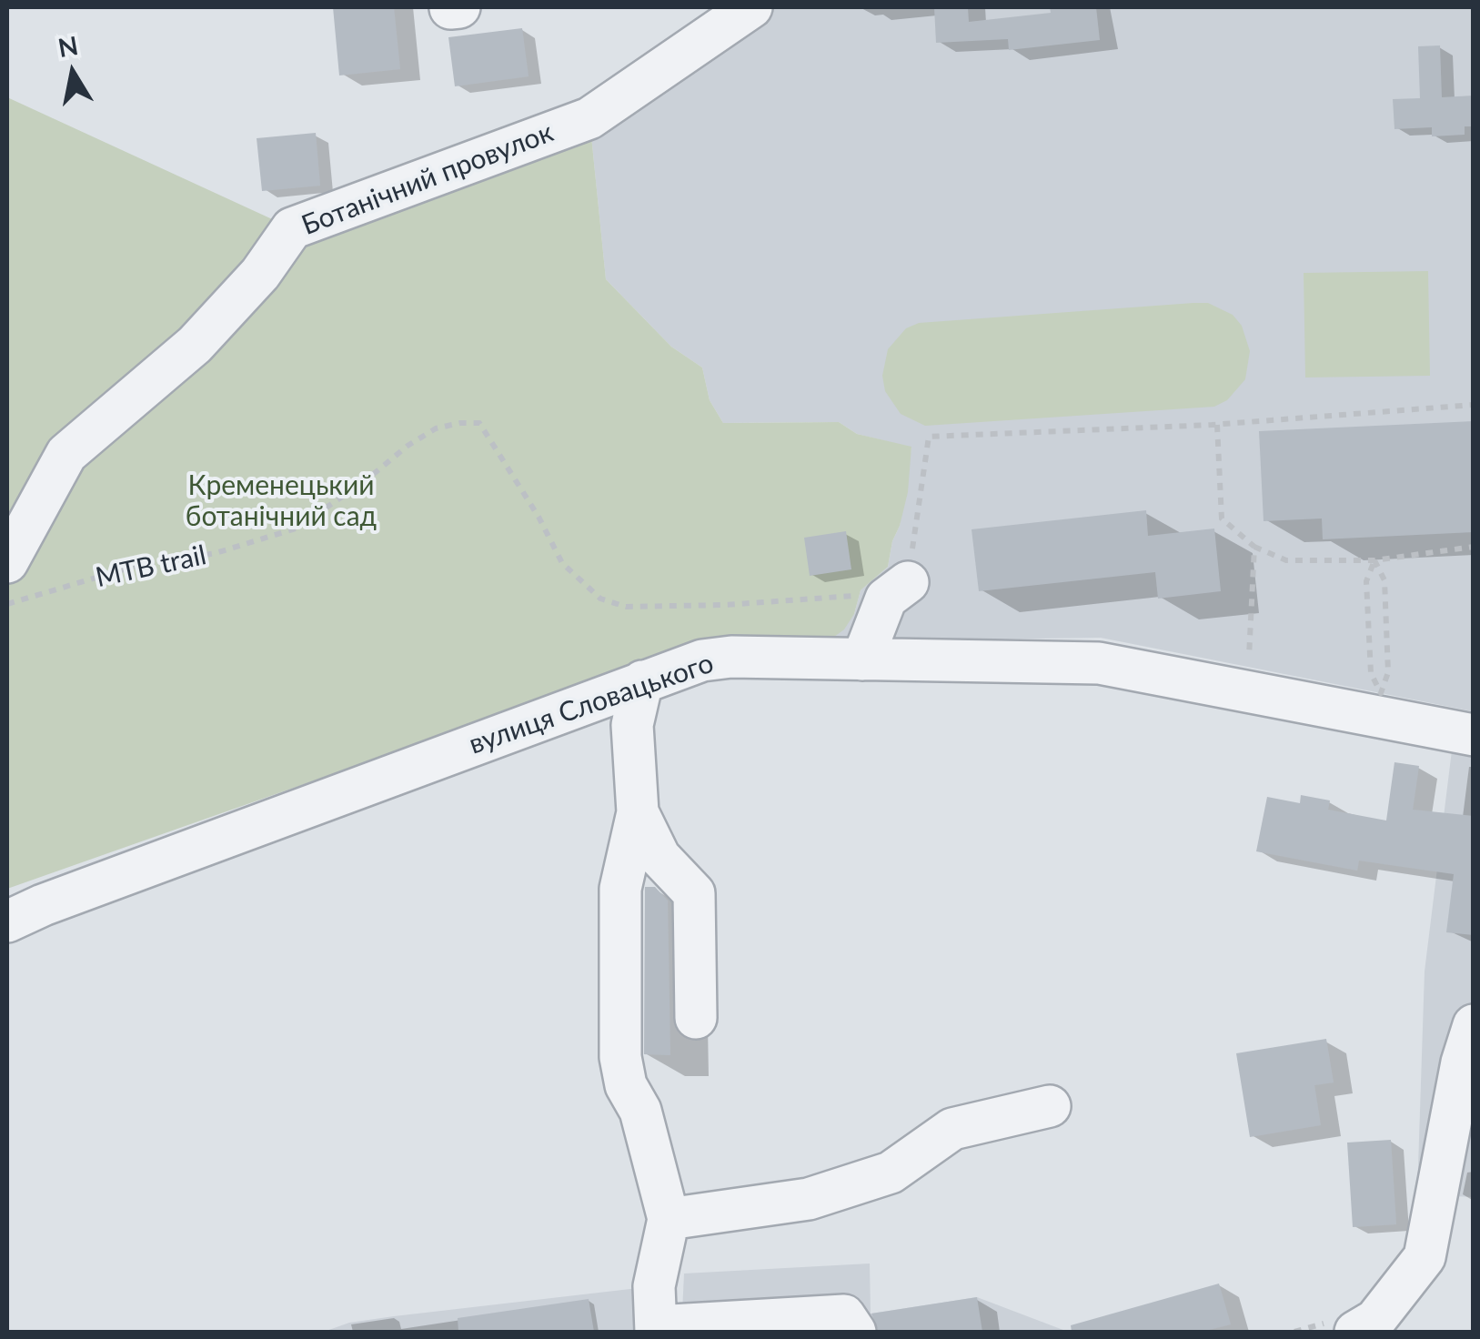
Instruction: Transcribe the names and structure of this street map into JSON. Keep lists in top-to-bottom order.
{
  "streets": {
    "street": ["Ботанічний провулок", "вулиця Словацького"],
    "path": ["MTB trail"]
  },
  "parks": ["Кременецький ботанічний сад"],
  "north": "top"
}
